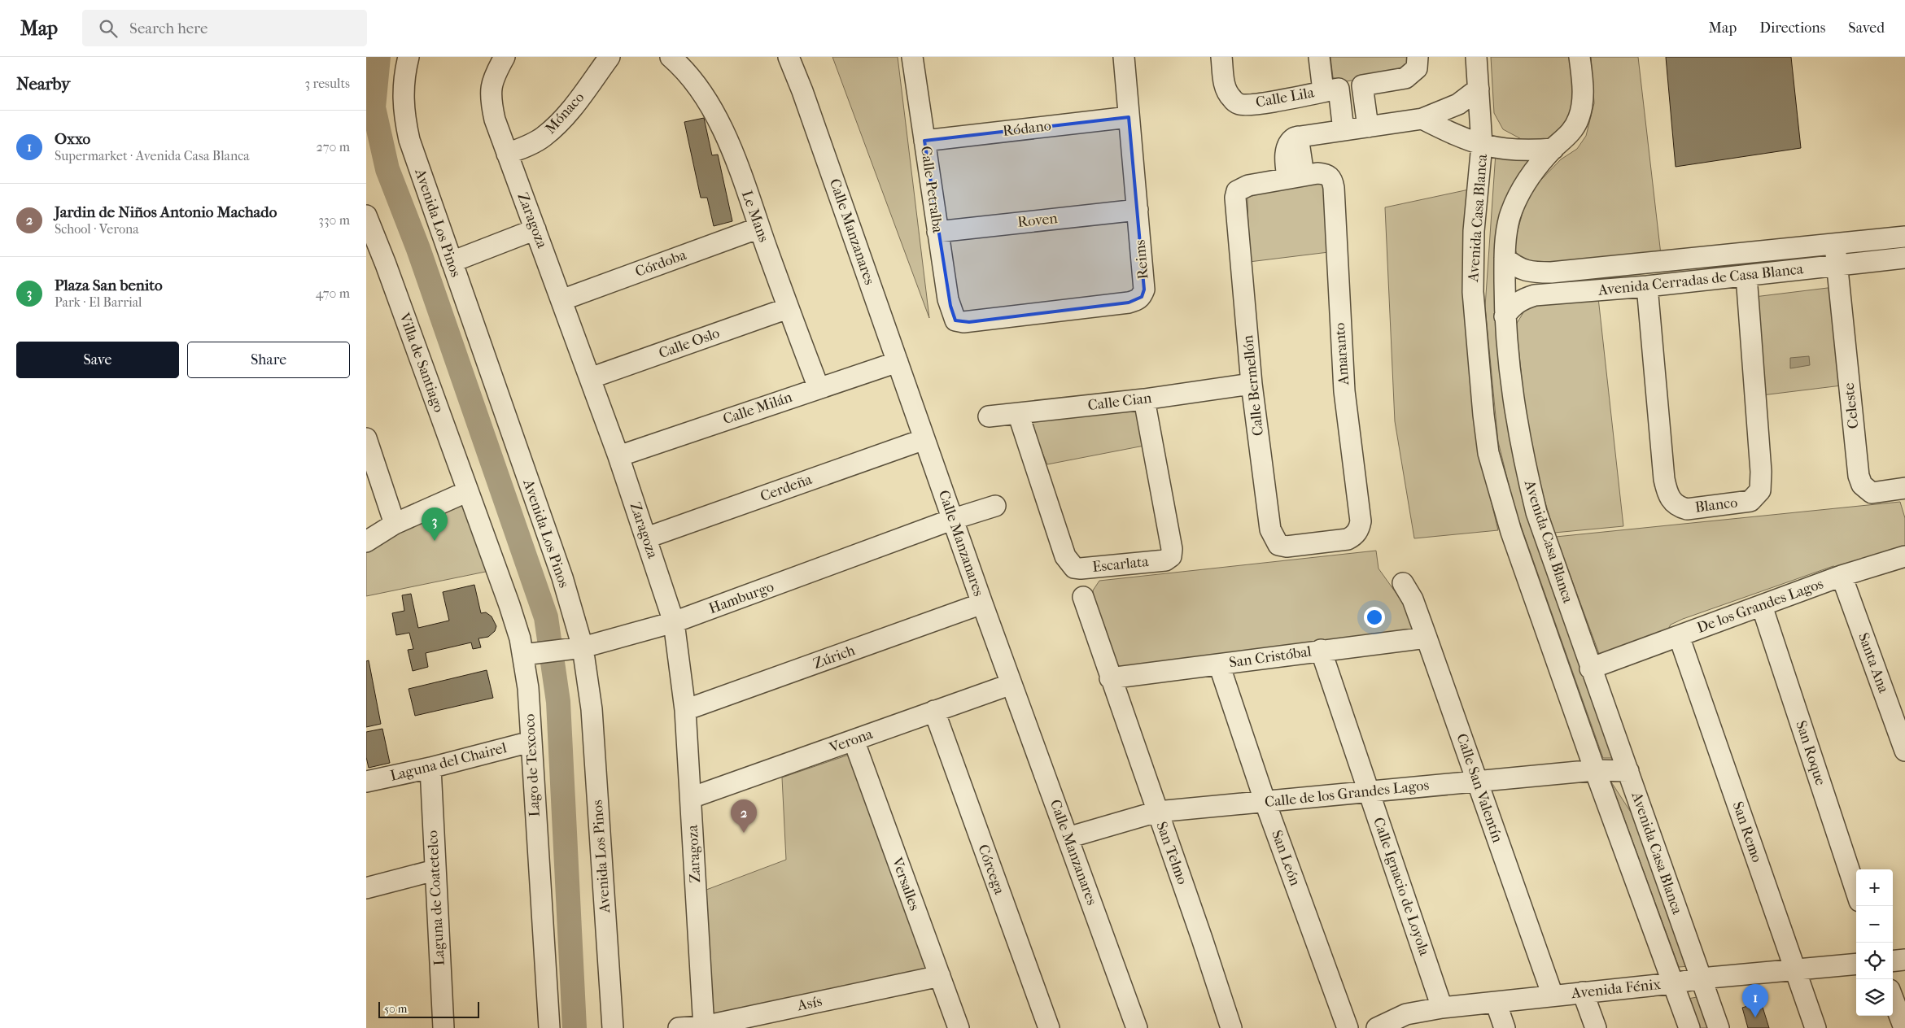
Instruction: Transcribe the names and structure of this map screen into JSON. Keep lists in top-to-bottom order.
{
  "streets": {
    "street": [
      "Calle Lila",
      "Mónaco",
      "Ródano",
      "Calle Petralba",
      "Le Mans",
      "Avenida Casa Blanca",
      "Zaragoza",
      "Roven",
      "Avenida Los Pinos",
      "Calle Manzanares",
      "Reims",
      "Córdoba",
      "Avenida Cerradas de Casa Blanca",
      "Calle Oslo",
      "Amaranto",
      "Villa de Santiago",
      "Calle Bermellón",
      "Calle Cian",
      "Celeste",
      "Calle Milán",
      "Cerdeña",
      "Blanco",
      "Escarlata",
      "Hamburgo",
      "De los Grandes Lagos",
      "Zúrich",
      "San Cristóbal",
      "Santa Ana",
      "Verona",
      "San Roque",
      "Laguna del Chairel",
      "Lago de Texcoco",
      "Calle San Valentín",
      "Calle de los Grandes Lagos",
      "San Remo",
      "San Telmo",
      "San León",
      "Córcega",
      "Versalles",
      "Calle Ignacio de Loyola",
      "Laguna de Coatetelco",
      "Avenida Fénix",
      "Asís"
    ]
  },
  "crossings": [
    ["Mónaco", "Zaragoza"],
    ["Ródano", "Calle Petralba"],
    ["Ródano", "Reims"],
    ["Calle Petralba", "Roven"],
    ["Calle Petralba", "Reims"],
    ["Le Mans", "Córdoba"],
    ["Le Mans", "Calle Oslo"],
    ["Le Mans", "Calle Milán"],
    ["Avenida Casa Blanca", "Avenida Cerradas de Casa Blanca"],
    ["Avenida Casa Blanca", "De los Grandes Lagos"],
    ["Avenida Casa Blanca", "Calle de los Grandes Lagos"],
    ["Avenida Casa Blanca", "Avenida Fénix"],
    ["Zaragoza", "Córdoba"],
    ["Zaragoza", "Calle Oslo"],
    ["Zaragoza", "Calle Milán"],
    ["Zaragoza", "Cerdeña"],
    ["Zaragoza", "Hamburgo"],
    ["Zaragoza", "Zúrich"],
    ["Zaragoza", "Verona"],
    ["Zaragoza", "Asís"],
    ["Roven", "Reims"],
    ["Avenida Los Pinos", "Hamburgo"],
    ["Calle Manzanares", "Calle Milán"],
    ["Calle Manzanares", "Cerdeña"],
    ["Calle Manzanares", "Hamburgo"],
    ["Calle Manzanares", "Zúrich"],
    ["Calle Manzanares", "Verona"],
    ["Calle Manzanares", "Calle de los Grandes Lagos"],
    ["Avenida Cerradas de Casa Blanca", "Celeste"],
    ["Avenida Cerradas de Casa Blanca", "Blanco"],
    ["Amaranto", "Calle Bermellón"],
    ["Villa de Santiago", "Lago de Texcoco"],
    ["Calle Bermellón", "Calle Cian"],
    ["Calle Cian", "Escarlata"],
    ["Hamburgo", "Lago de Texcoco"],
    ["De los Grandes Lagos", "Santa Ana"],
    ["De los Grandes Lagos", "San Roque"],
    ["De los Grandes Lagos", "San Remo"],
    ["San Cristóbal", "Calle San Valentín"],
    ["San Cristóbal", "San Telmo"],
    ["San Cristóbal", "San León"],
    ["San Cristóbal", "Calle Ignacio de Loyola"],
    ["Verona", "Córcega"],
    ["Verona", "Versalles"],
    ["Laguna del Chairel", "Lago de Texcoco"],
    ["Laguna del Chairel", "Laguna de Coatetelco"],
    ["Calle San Valentín", "Calle de los Grandes Lagos"],
    ["Calle San Valentín", "Avenida Fénix"],
    ["Calle de los Grandes Lagos", "San Telmo"],
    ["Calle de los Grandes Lagos", "San León"],
    ["Calle de los Grandes Lagos", "Calle Ignacio de Loyola"],
    ["San Remo", "Avenida Fénix"],
    ["Versalles", "Asís"],
    ["Calle Ignacio de Loyola", "Avenida Fénix"]
  ],
  "scale_bar": "50 m",
  "page": {
    "header": "Map",
    "search": "Search here",
    "nav": ["Map", "Directions", "Saved"],
    "heading": ["Nearby", "3 results"],
    "list": [
      {
        "mark": "1",
        "name": "Oxxo",
        "note": "Supermarket · Avenida Casa Blanca",
        "value": "270 m"
      },
      {
        "mark": "2",
        "name": "Jardin de Niños Antonio Machado",
        "note": "School · Verona",
        "value": "330 m"
      },
      {
        "mark": "3",
        "name": "Plaza San benito",
        "note": "Park · El Barrial",
        "value": "470 m"
      }
    ],
    "buttons": ["Save", "Share"],
    "pins": ["3", "2", "1"],
    "map_buttons": ["+", "−"],
    "scale": "50 m"
  }
}
